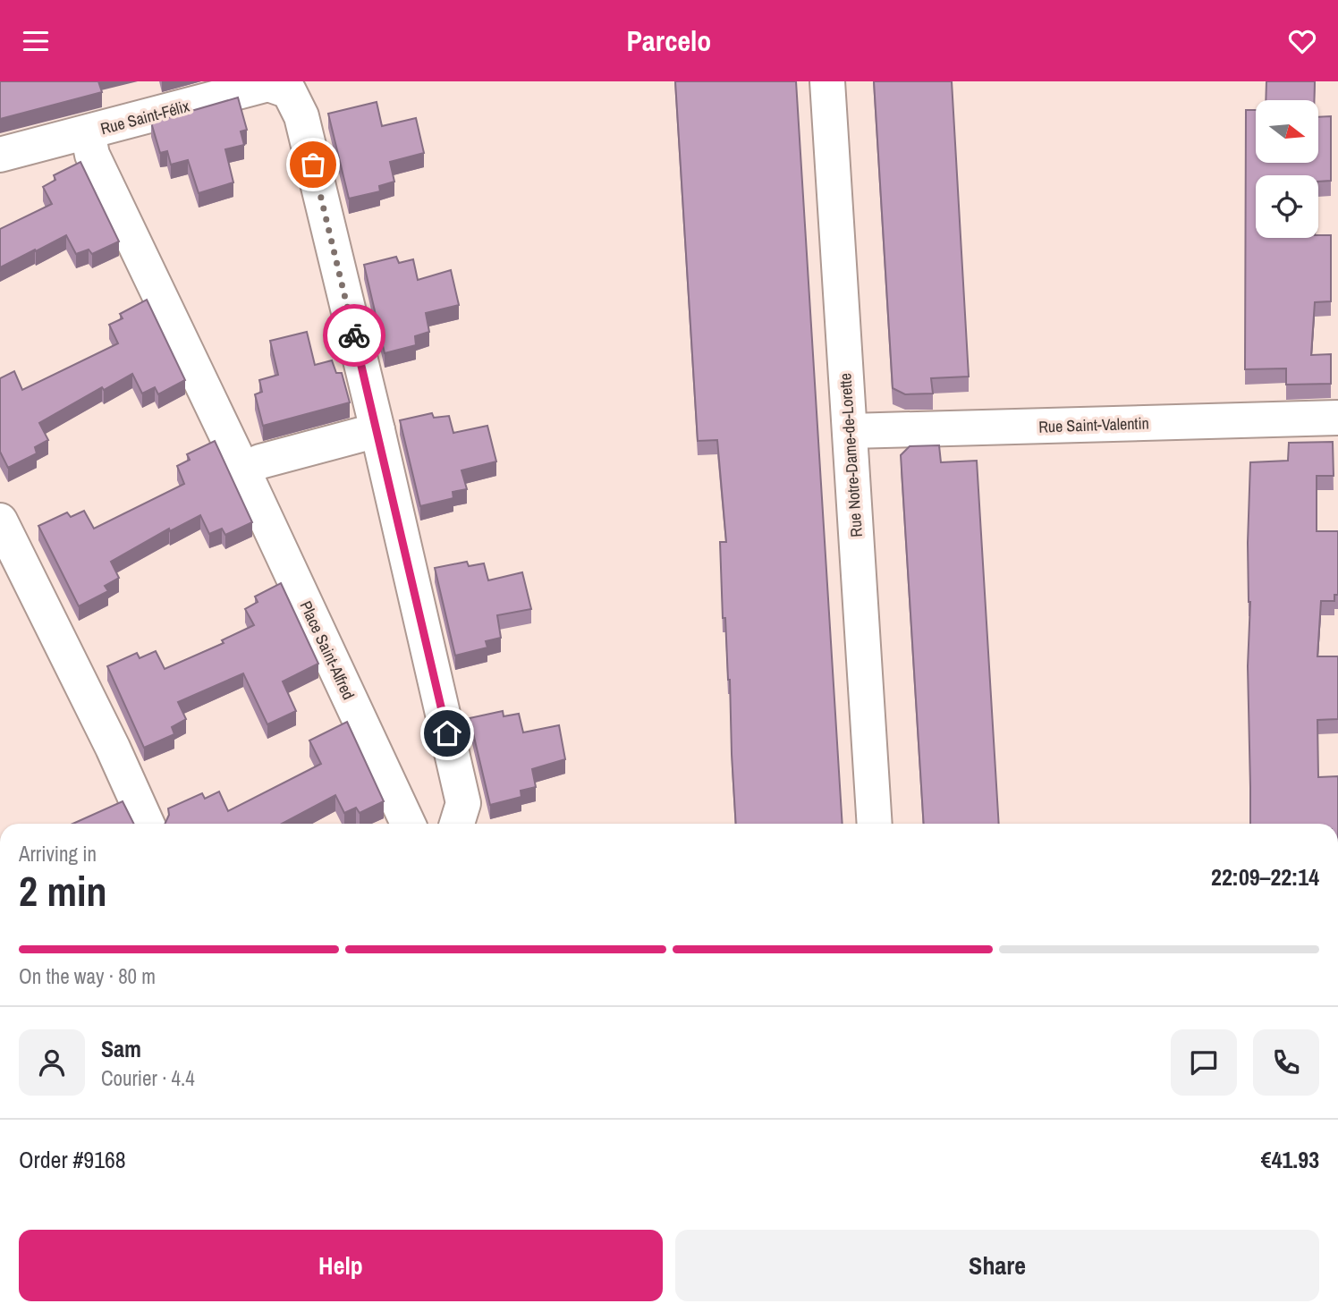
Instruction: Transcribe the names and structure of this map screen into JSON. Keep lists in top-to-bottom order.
{
  "streets": {
    "street": [
      "Rue Saint-Félix",
      "Rue Saint-Valentin",
      "Rue Notre-Dame-de-Lorette",
      "Place Saint-Alfred"
    ]
  },
  "crossings": [
    ["Rue Saint-Félix", "Place Saint-Alfred"],
    ["Rue Saint-Valentin", "Rue Notre-Dame-de-Lorette"]
  ],
  "north": "right",
  "page": {
    "header": "Parcelo",
    "heading": ["2 min", "Arriving in", "22:09–22:14"],
    "panel": [
      "Sam",
      "Courier · 4.4",
      "Order #9168",
      "€41.93"
    ],
    "bar": "On the way · 80 m",
    "buttons": ["Help", "Share"]
  }
}
